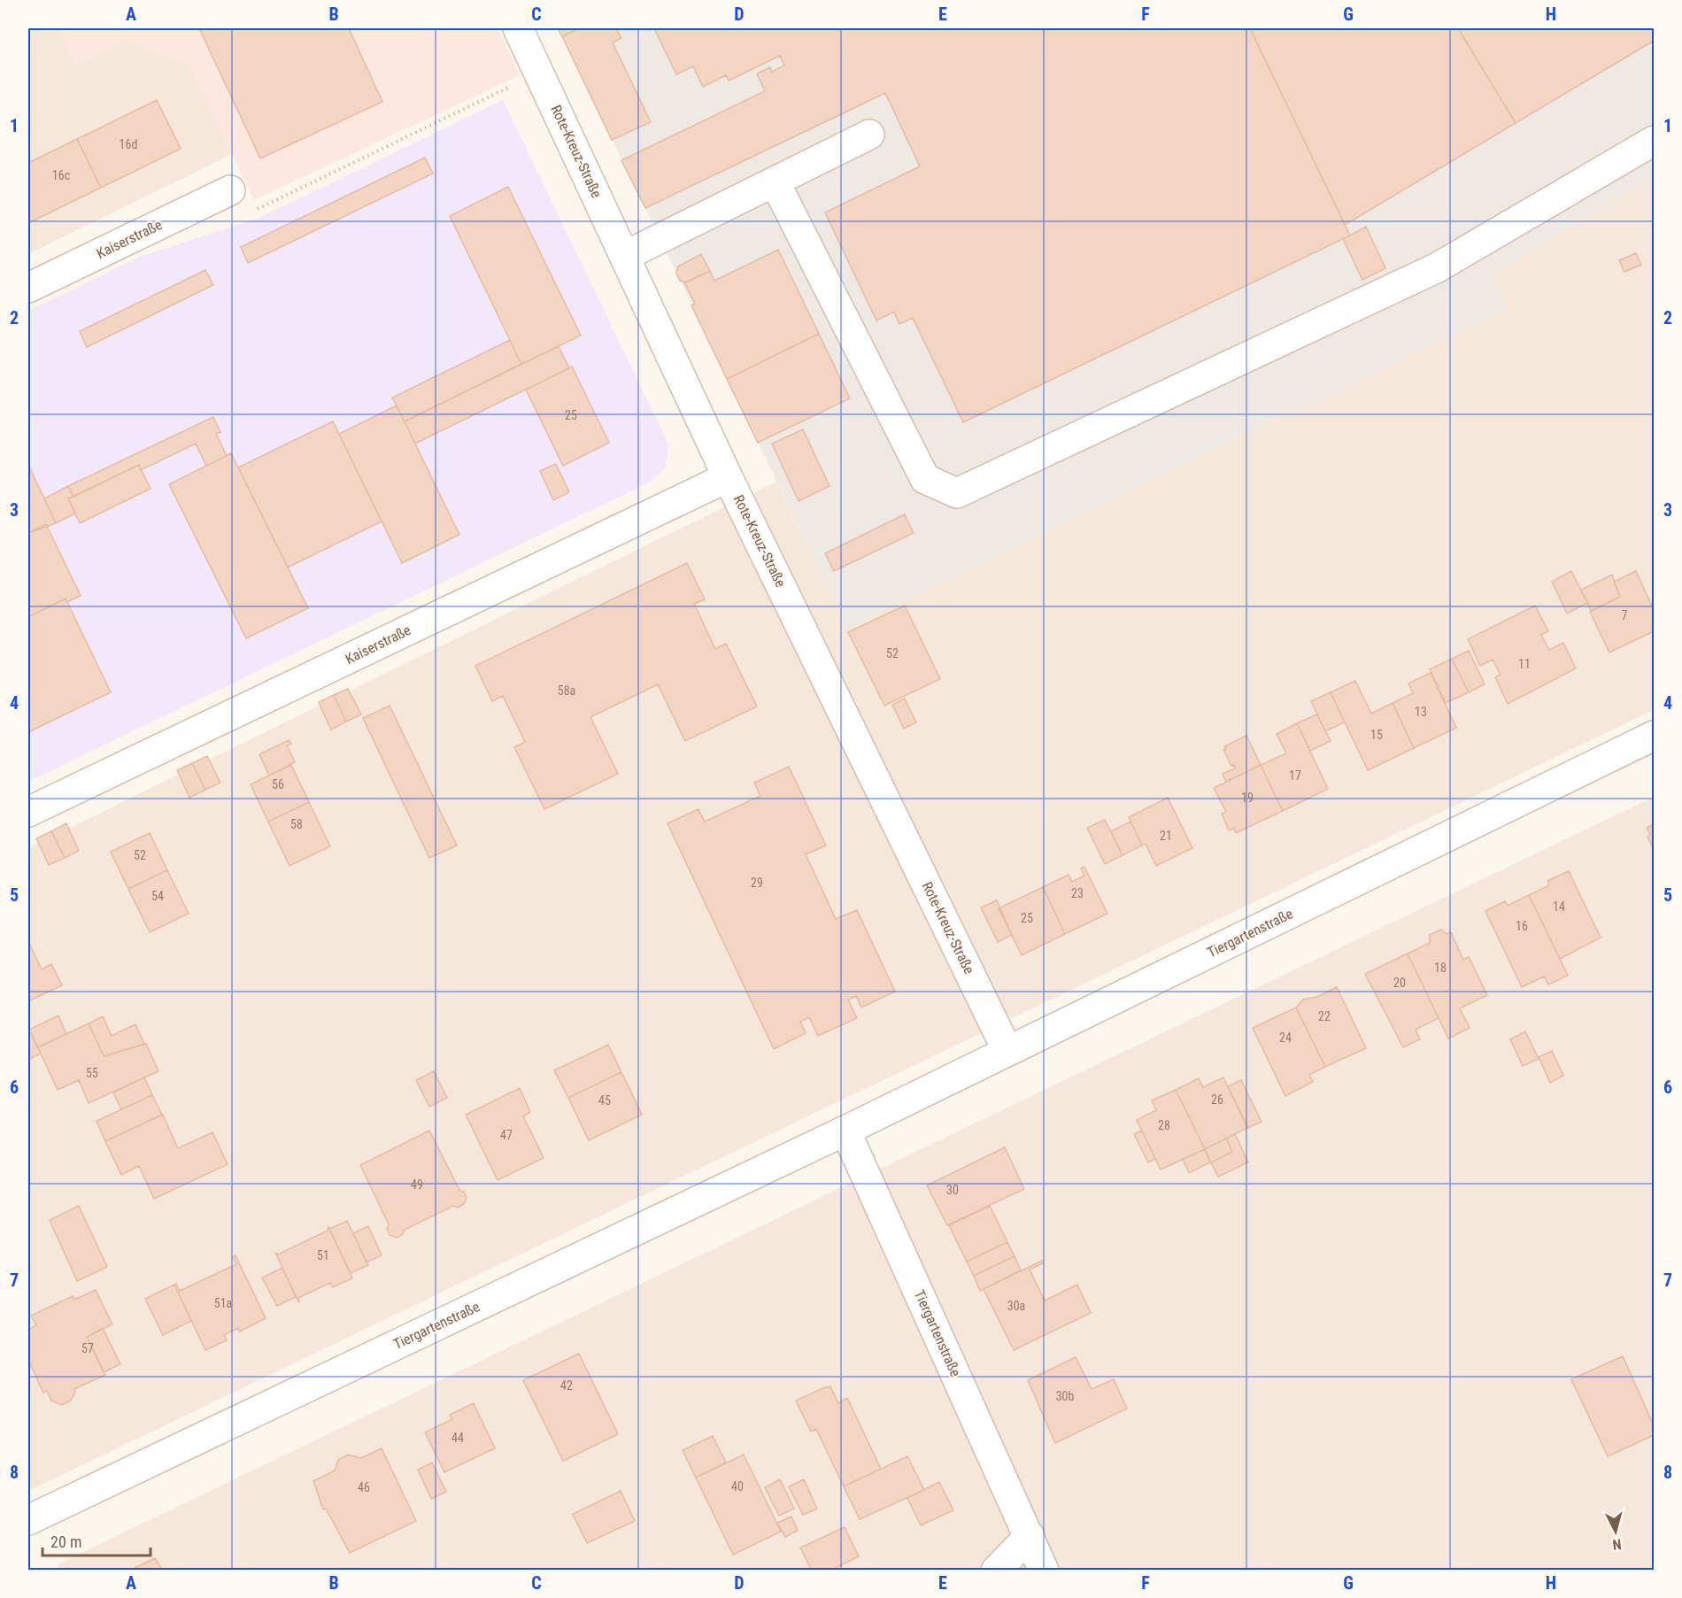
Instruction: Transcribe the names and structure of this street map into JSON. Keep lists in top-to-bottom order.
{
  "streets": {
    "street": ["Rote-Kreuz-Straße", "Kaiserstraße", "Tiergartenstraße"]
  },
  "crossings": [
    ["Rote-Kreuz-Straße", "Kaiserstraße"],
    ["Rote-Kreuz-Straße", "Tiergartenstraße"]
  ],
  "house_numbers": [
    "16d",
    "16c",
    "25",
    "7",
    "52",
    "11",
    "58a",
    "13",
    "15",
    "17",
    "56",
    "19",
    "58",
    "21",
    "52",
    "29",
    "23",
    "54",
    "14",
    "25",
    "16",
    "18",
    "20",
    "22",
    "24",
    "55",
    "26",
    "45",
    "28",
    "47",
    "49",
    "30",
    "51",
    "51a",
    "30a",
    "57",
    "42",
    "30b",
    "44",
    "40",
    "46"
  ],
  "scale_bar": "20 m",
  "north": "bottom",
  "grid": {
    "columns": [
      "A",
      "B",
      "C",
      "D",
      "E",
      "F",
      "G",
      "H"
    ],
    "rows": [
      "1",
      "2",
      "3",
      "4",
      "5",
      "6",
      "7",
      "8"
    ]
  }
}
